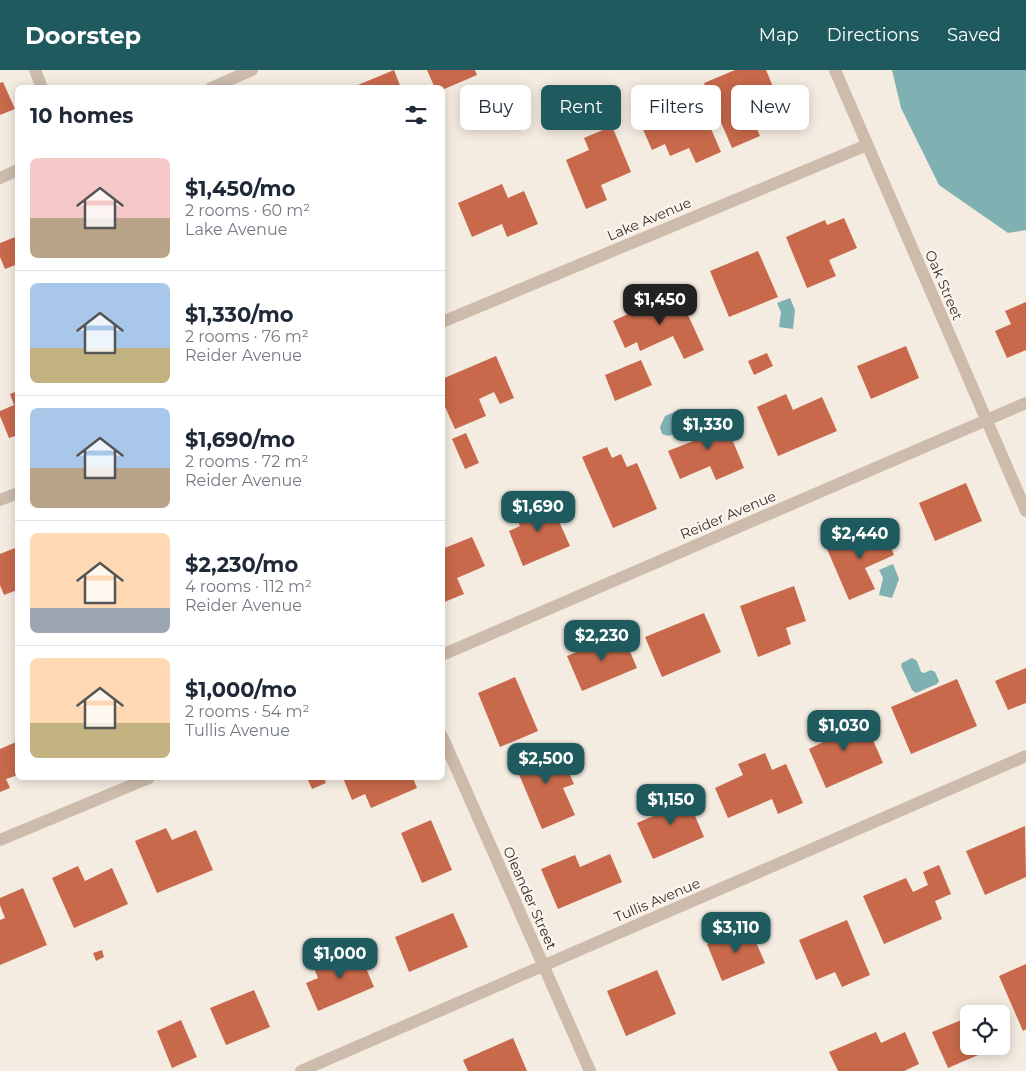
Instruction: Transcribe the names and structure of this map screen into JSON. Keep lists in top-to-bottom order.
{
  "streets": {
    "street": [
      "Lake Avenue",
      "Oak Street",
      "Reider Avenue",
      "Oleander Street",
      "Tullis Avenue"
    ]
  },
  "crossings": [
    ["Lake Avenue", "Oak Street"],
    ["Oak Street", "Reider Avenue"],
    ["Oleander Street", "Tullis Avenue"]
  ],
  "page": {
    "header": "Doorstep",
    "nav": ["Map", "Directions", "Saved"],
    "chip": [
      "Buy",
      "Rent",
      "Filters",
      "New"
    ],
    "heading": "10 homes",
    "list": [
      {
        "name": "$1,450/mo",
        "note": "2 rooms · 60 m² · Lake Avenue"
      },
      {
        "name": "$1,330/mo",
        "note": "2 rooms · 76 m² · Reider Avenue"
      },
      {
        "name": "$1,690/mo",
        "note": "2 rooms · 72 m² · Reider Avenue"
      },
      {
        "name": "$2,230/mo",
        "note": "4 rooms · 112 m² · Reider Avenue"
      },
      {
        "name": "$1,000/mo",
        "note": "2 rooms · 54 m² · Tullis Avenue"
      }
    ],
    "price": [
      "$1,450",
      "$1,330",
      "$1,690",
      "$2,440",
      "$2,230",
      "$1,030",
      "$2,500",
      "$1,150",
      "$3,110",
      "$1,000"
    ]
  }
}
